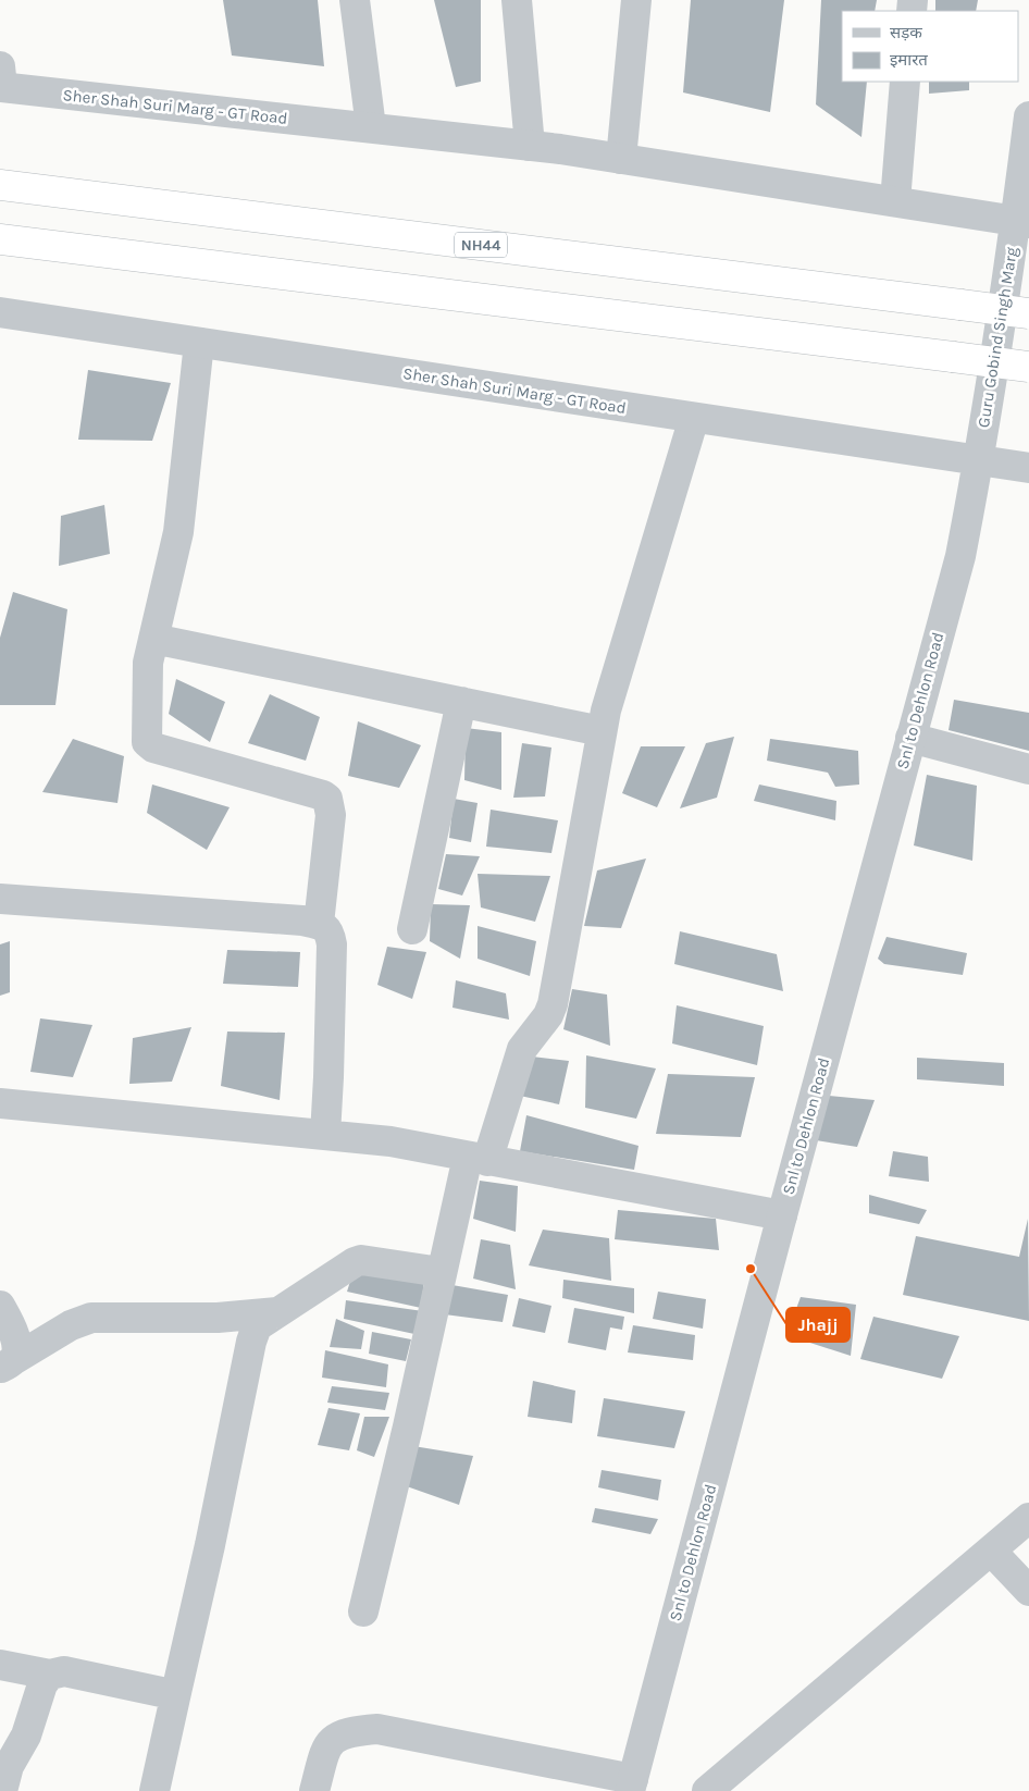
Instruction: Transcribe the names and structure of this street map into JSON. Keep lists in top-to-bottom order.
{
  "streets": {
    "highway": ["NH44"],
    "street": ["Sher Shah Suri Marg - GT Road", "Guru Gobind Singh Marg", "Snl to Dehlon Road"]
  },
  "crossings": [
    ["Sher Shah Suri Marg - GT Road", "Guru Gobind Singh Marg"],
    ["Sher Shah Suri Marg - GT Road", "Snl to Dehlon Road"],
    ["Guru Gobind Singh Marg", "Snl to Dehlon Road"]
  ],
  "places": ["Jhajj"],
  "legend": ["सड़क", "इमारत"]
}
